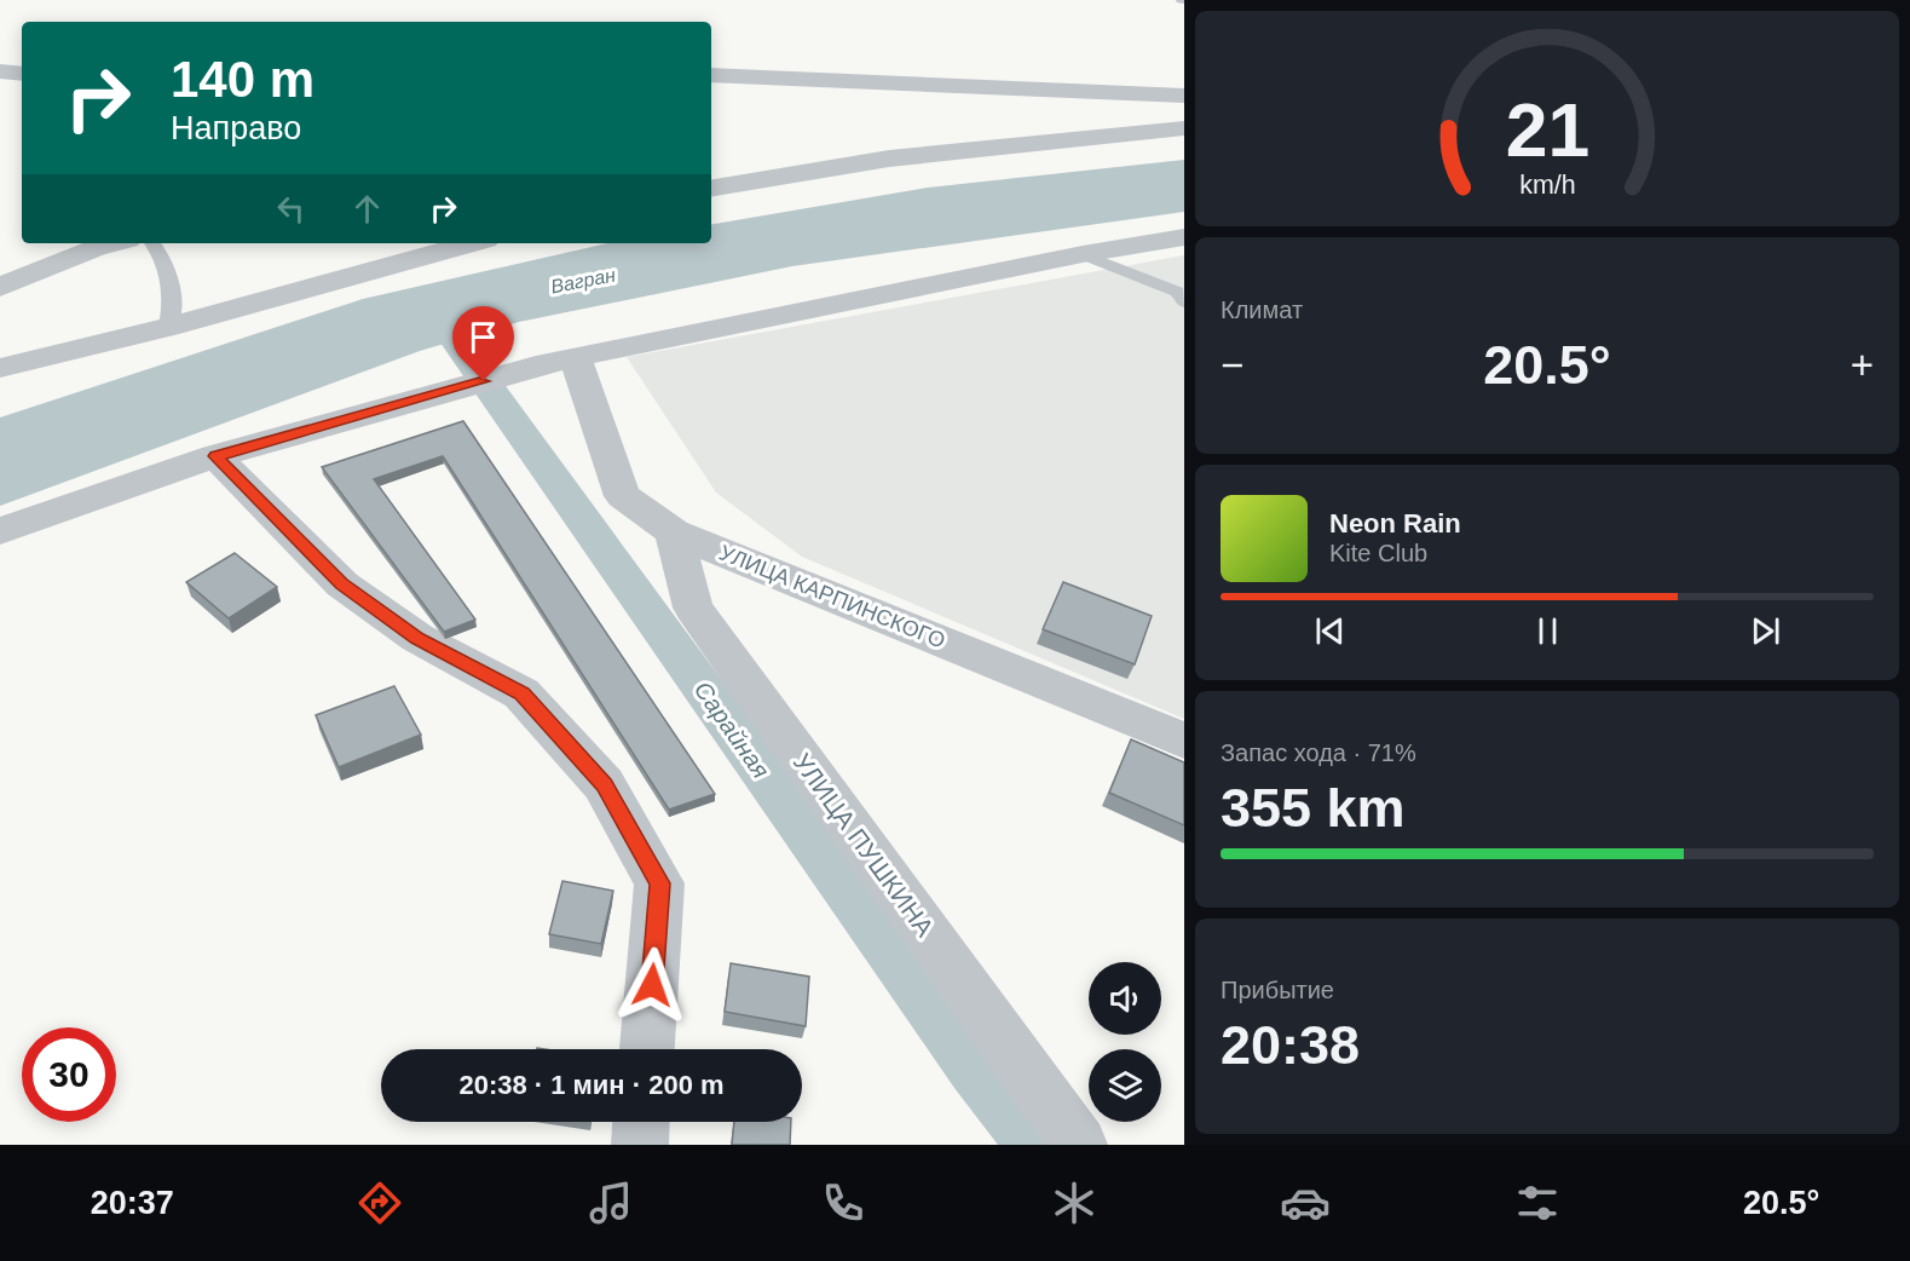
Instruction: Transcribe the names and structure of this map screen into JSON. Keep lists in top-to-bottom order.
{
  "streets": {
    "street": ["УЛИЦА КАРПИНСКОГО", "УЛИЦА ПУШКИНА"]
  },
  "crossings": [
    ["УЛИЦА КАРПИНСКОГО", "УЛИЦА ПУШКИНА"]
  ],
  "water": ["Вагран", "Сарайная"],
  "page": {
    "turn": ["140 m", "Направо"],
    "tile": [
      "Климат",
      ["Запас хода · 71%", "355 km"],
      ["Прибытие", "20:38"]
    ],
    "heat": ["−", "20.5°", "+"],
    "song": ["Neon Rain", "Kite Club"],
    "limit": "30",
    "trip": "20:38 · 1 мин · 200 m",
    "tabs": ["20:37", "20.5°"],
    "gauge": ["21", "km/h"]
  }
}
